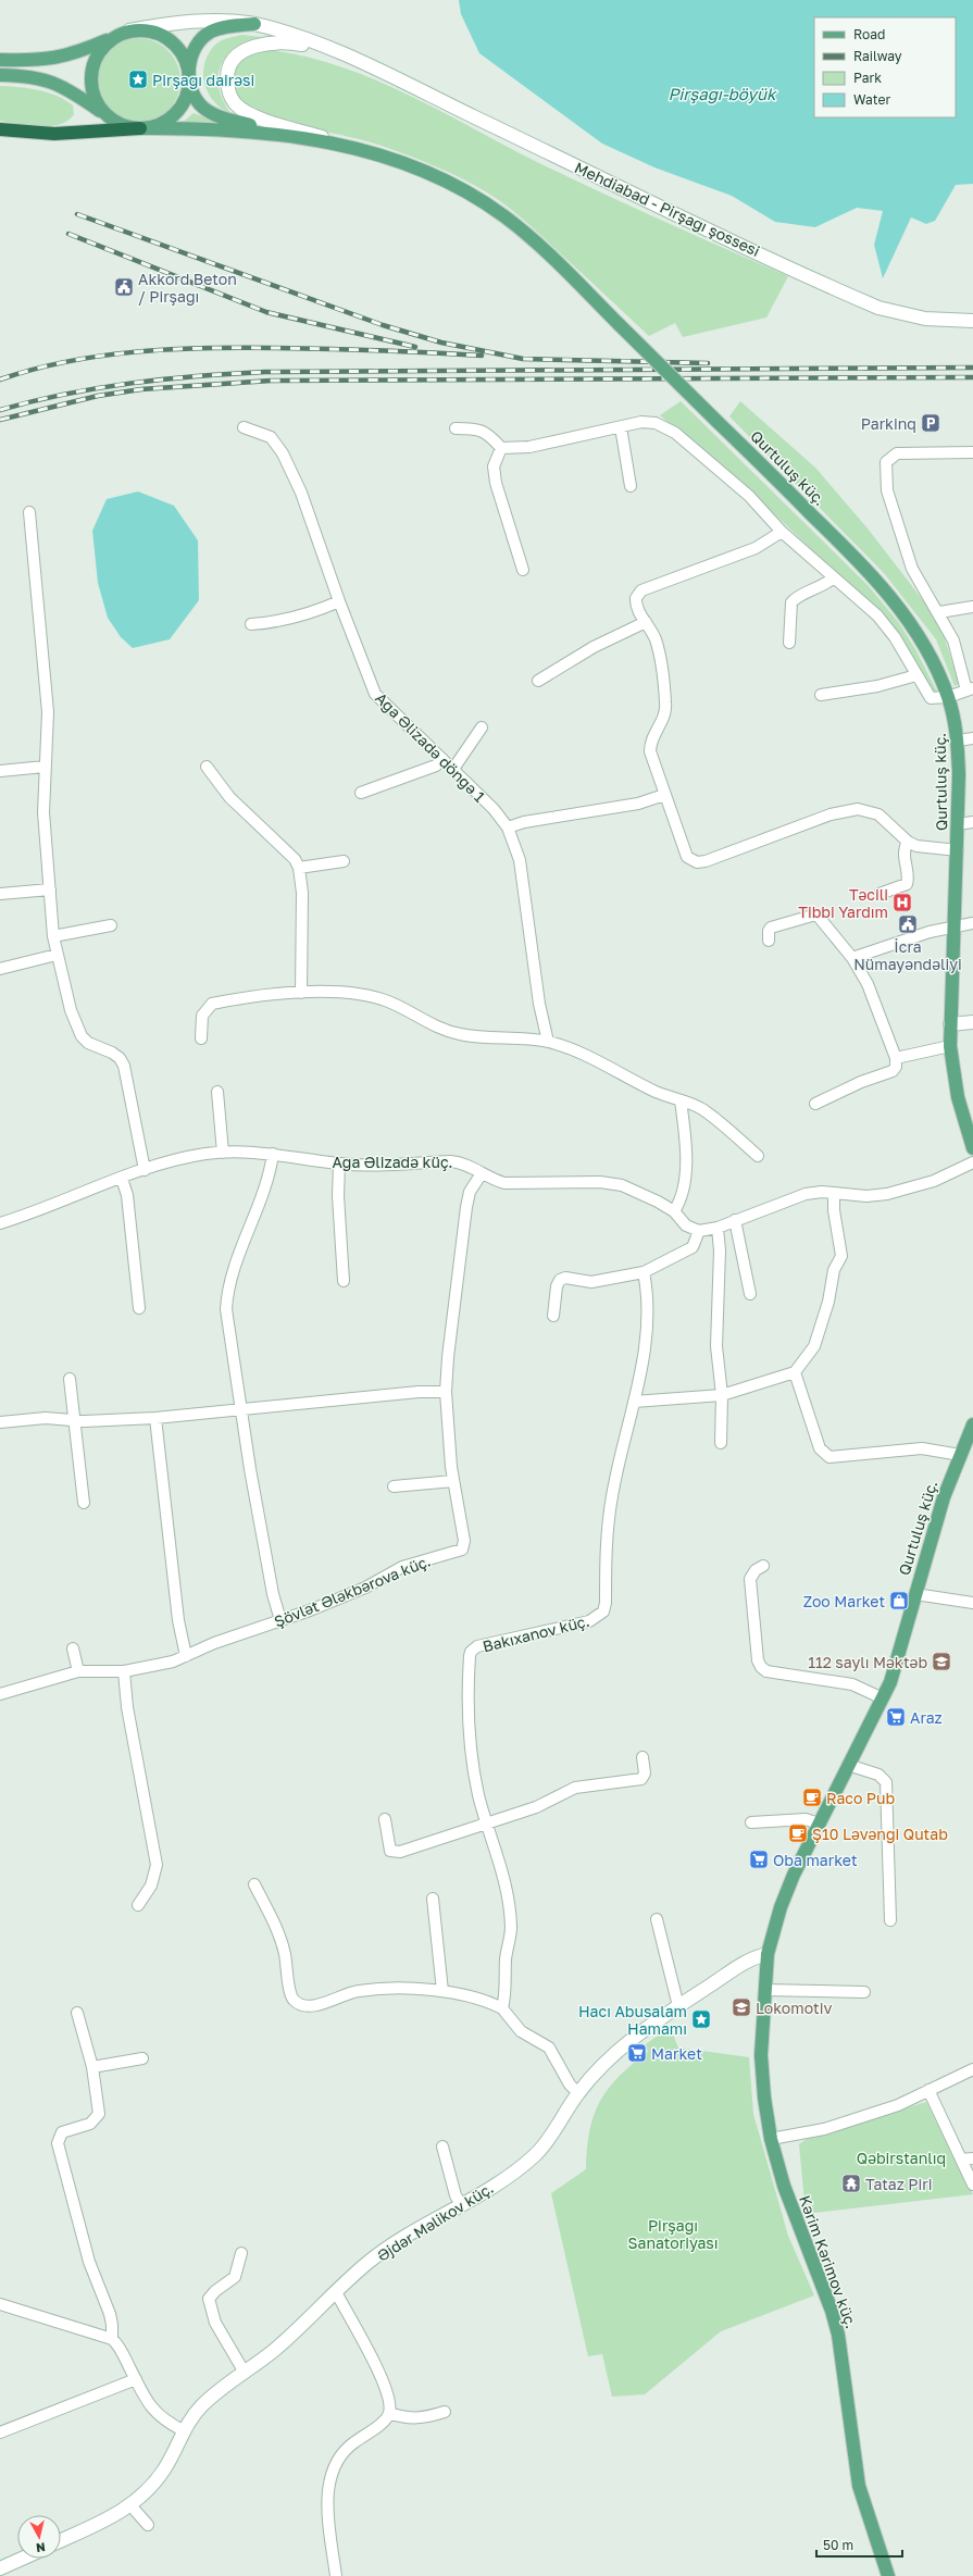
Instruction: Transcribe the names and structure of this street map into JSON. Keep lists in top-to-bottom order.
{
  "streets": {
    "main road": [
      "Mehdiabad - Pirşağı şossesi",
      "Qurtuluş küç.",
      "Əjdər Məlikov küç.",
      "Kərim Kərimov küç."
    ],
    "street": [
      "Ağa Əlizadə döngə 1",
      "Ağa Əlizadə küç.",
      "Şövlət Ələkbərova küç.",
      "Bakıxanov küç."
    ]
  },
  "crossings": [
    ["Qurtuluş küç.", "Əjdər Məlikov küç."],
    ["Qurtuluş küç.", "Kərim Kərimov küç."],
    ["Ağa Əlizadə küç.", "Şövlət Ələkbərova küç."],
    ["Əjdər Məlikov küç.", "Kərim Kərimov küç."]
  ],
  "water": ["Pirşağı-böyük"],
  "parks": ["Qəbirstanlıq", "Pirşağı Sanatoriyası"],
  "places": {
    "place": ["Pirşağı dairəsi", "Hacı Abusalam Hamamı"],
    "public building": ["Akkord Beton / Pirşağı", "İcra Nümayəndəliyi"],
    "parking": ["Parkinq"],
    "hospital": ["Təcili Tibbi Yardım"],
    "shop": ["Zoo Market"],
    "school or university": ["112 saylı Məktəb", "Lokomotiv"],
    "supermarket": ["Araz", "Oba market", "Market"],
    "cafe": ["Raco Pub", "Ş10 Ləvəngi Qutab"],
    "temple": ["Tataz Piri"]
  },
  "legend": [
    "Road",
    "Railway",
    "Park",
    "Water"
  ],
  "scale_bar": "50 m",
  "north": "bottom"
}
